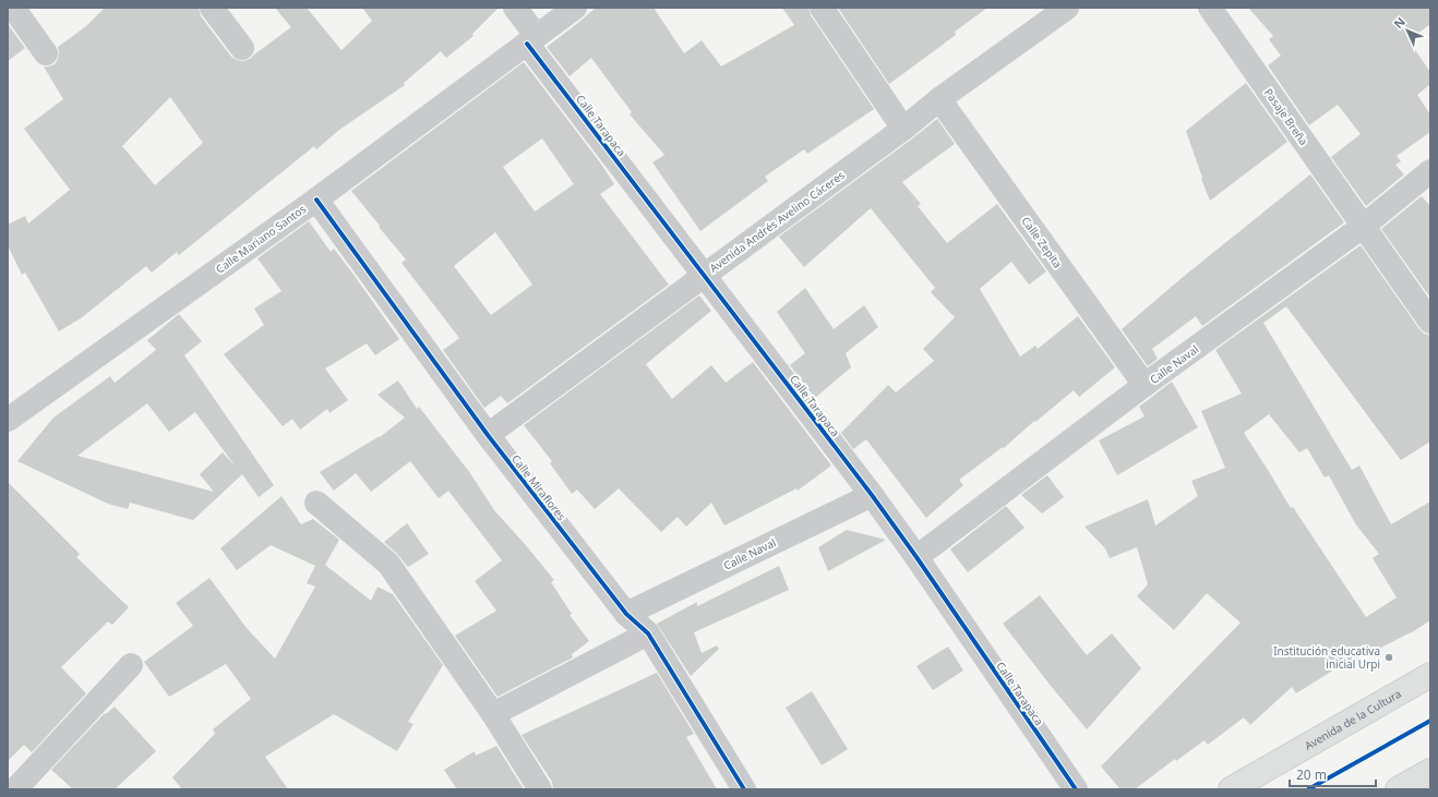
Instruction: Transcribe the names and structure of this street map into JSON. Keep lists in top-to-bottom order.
{
  "streets": {
    "highway": ["Avenida de la Cultura"],
    "street": [
      "Pasaje Breña",
      "Calle Tarapaca",
      "Avenida Andrés Avelino Cáceres",
      "Calle Mariano Santos",
      "Calle Zepita",
      "Calle Naval",
      "Calle Miraflores"
    ]
  },
  "crossings": [
    ["Pasaje Breña", "Calle Naval"],
    ["Calle Tarapaca", "Avenida Andrés Avelino Cáceres"],
    ["Calle Tarapaca", "Calle Mariano Santos"],
    ["Calle Tarapaca", "Calle Naval"],
    ["Avenida Andrés Avelino Cáceres", "Calle Zepita"],
    ["Avenida Andrés Avelino Cáceres", "Calle Miraflores"],
    ["Calle Mariano Santos", "Calle Miraflores"],
    ["Calle Zepita", "Calle Naval"],
    ["Calle Naval", "Calle Miraflores"]
  ],
  "places": ["Institución educativa inicial Urpi"],
  "scale_bar": "20 m",
  "north": "top left"
}
